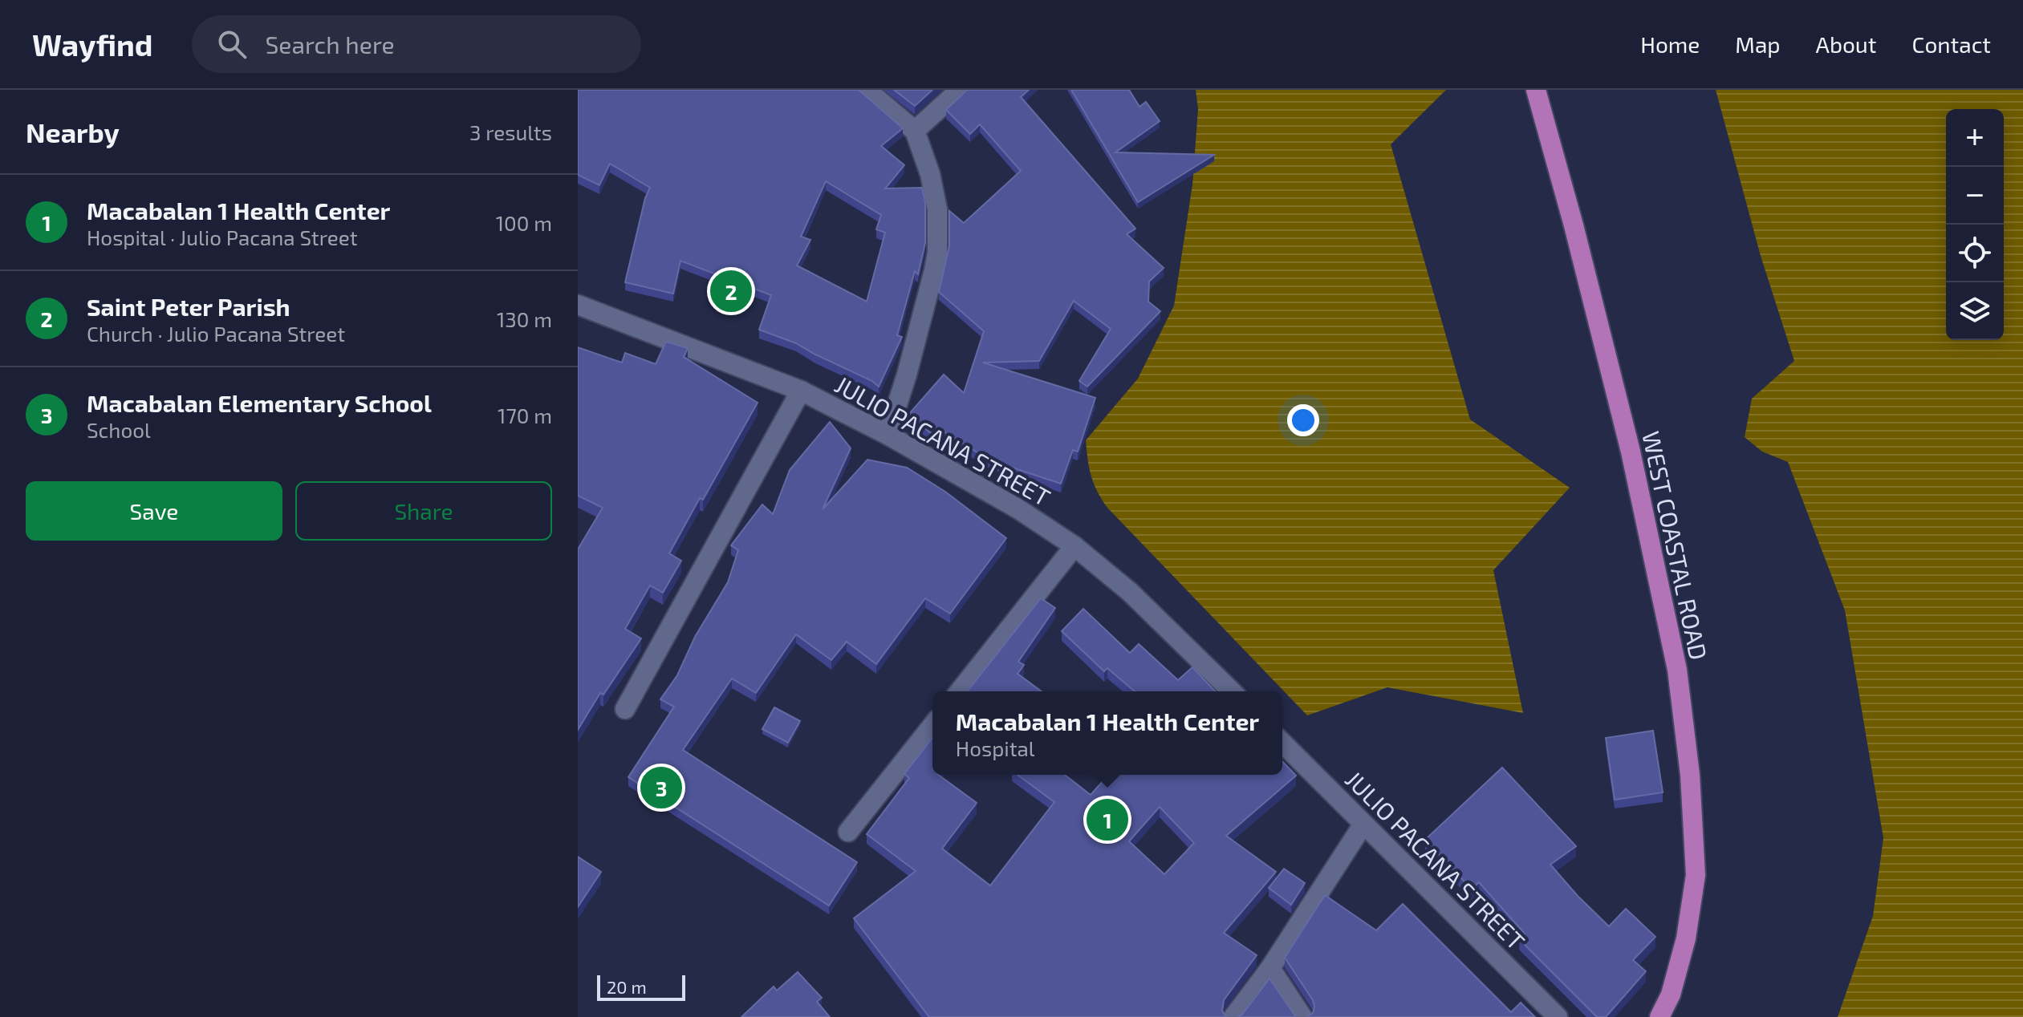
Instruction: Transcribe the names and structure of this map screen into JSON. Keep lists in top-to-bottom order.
{
  "streets": {
    "main road": ["WEST COASTAL ROAD"],
    "street": ["JULIO PACANA STREET"]
  },
  "scale_bar": "20 m",
  "page": {
    "header": "Wayfind",
    "search": "Search here",
    "nav": [
      "Home",
      "Map",
      "About",
      "Contact"
    ],
    "heading": ["Nearby", "3 results"],
    "map_buttons": ["+", "−"],
    "list": [
      {
        "mark": "1",
        "name": "Macabalan 1 Health Center",
        "note": "Hospital · Julio Pacana Street",
        "value": "100 m"
      },
      {
        "mark": "2",
        "name": "Saint Peter Parish",
        "note": "Church · Julio Pacana Street",
        "value": "130 m"
      },
      {
        "mark": "3",
        "name": "Macabalan Elementary School",
        "note": "School",
        "value": "170 m"
      }
    ],
    "pins": ["2", "3", "1"],
    "buttons": ["Save", "Share"],
    "popup": ["Macabalan 1 Health Center", "Hospital"],
    "scale": "20 m"
  }
}
